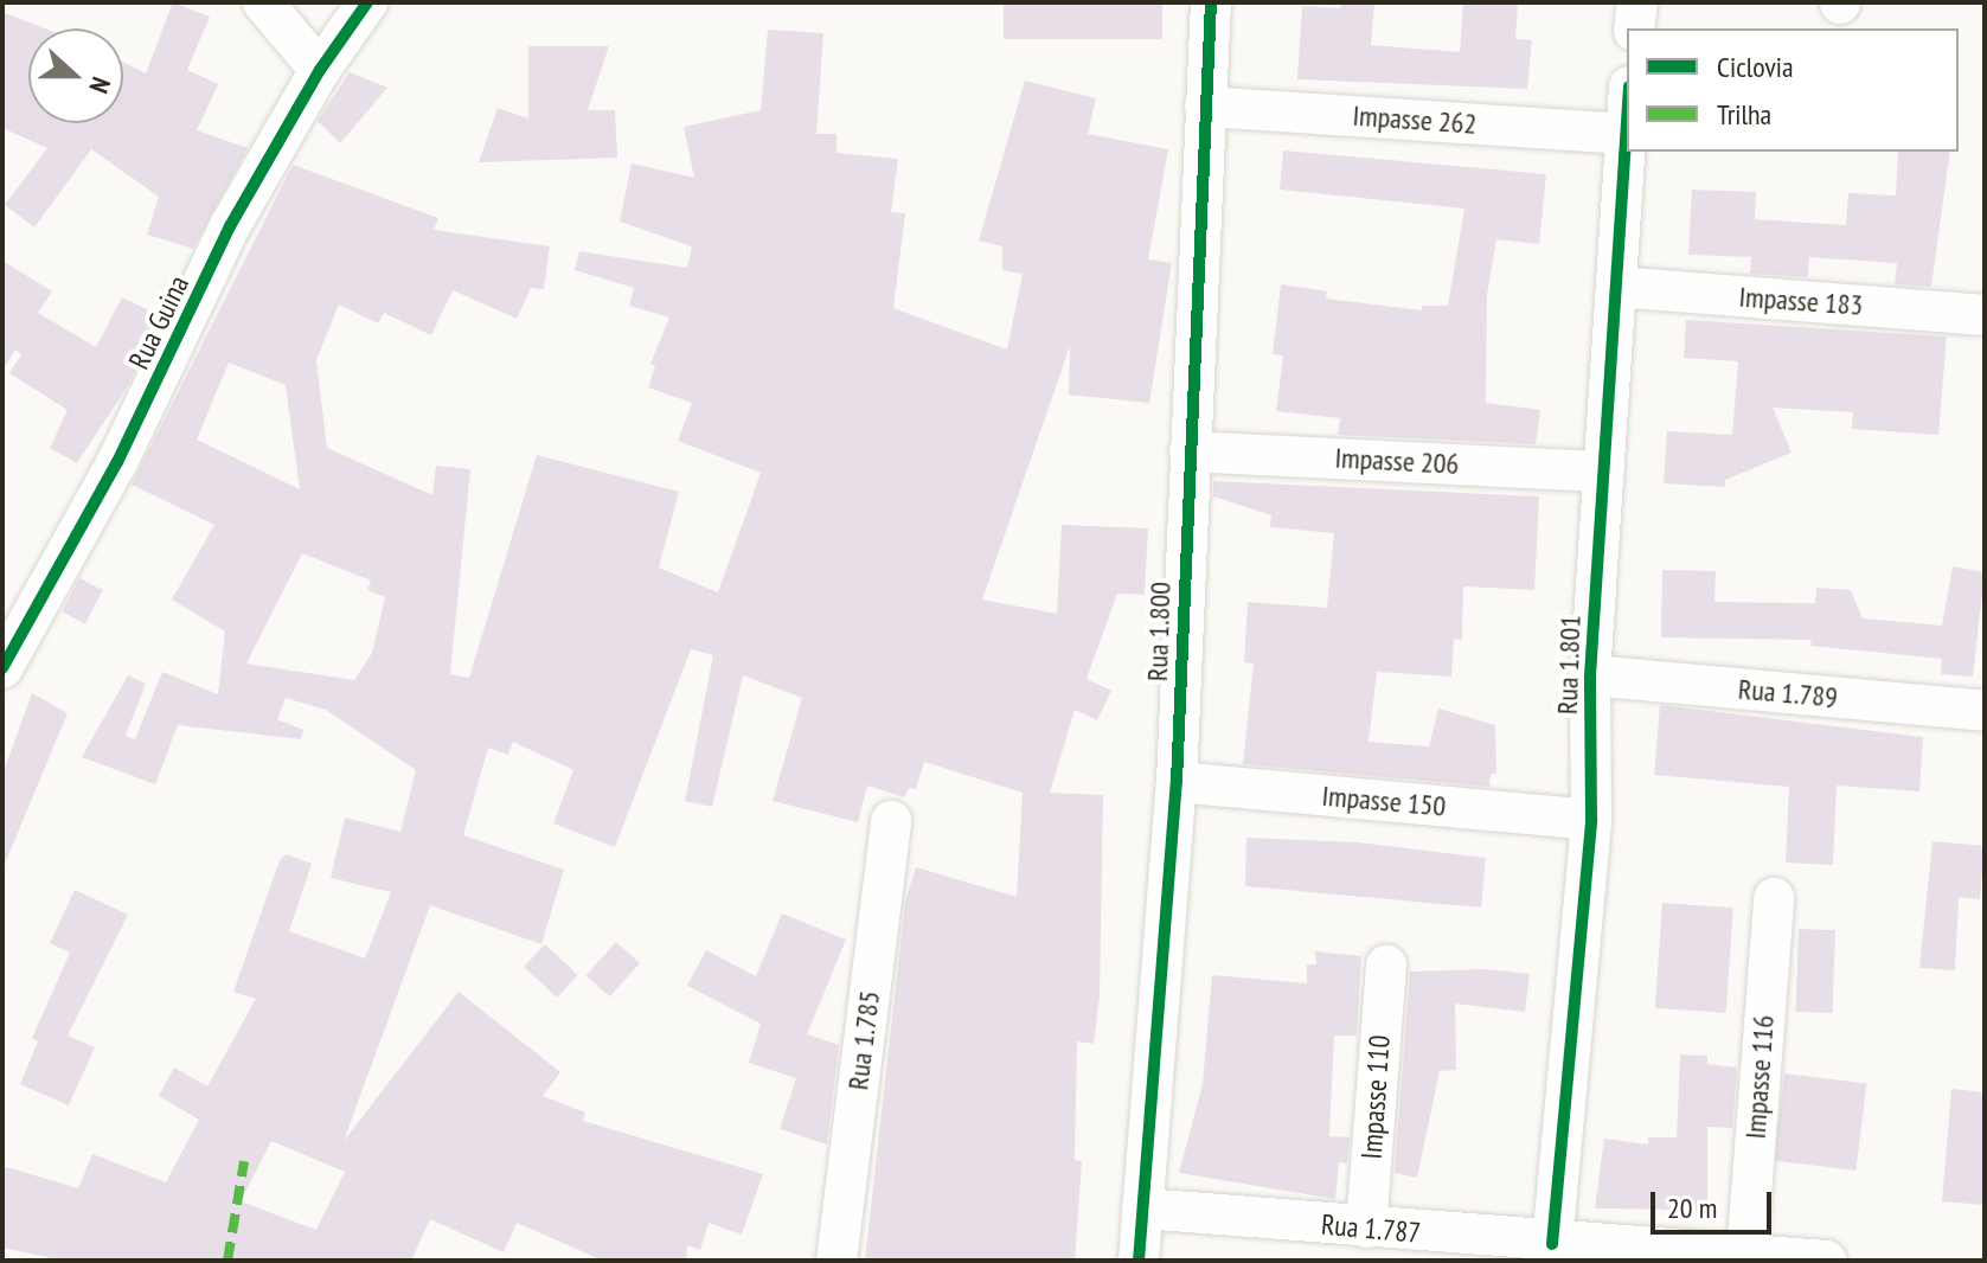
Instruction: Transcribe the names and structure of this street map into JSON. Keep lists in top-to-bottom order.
{
  "streets": {
    "street": [
      "Impasse 262",
      "Impasse 183",
      "Rua Guina",
      "Impasse 206",
      "Rua 1.800",
      "Rua 1.801",
      "Rua 1.789",
      "Impasse 150",
      "Rua 1.785",
      "Impasse 116",
      "Impasse 110",
      "Rua 1.787"
    ]
  },
  "crossings": [
    ["Impasse 262", "Rua 1.800"],
    ["Impasse 262", "Rua 1.801"],
    ["Impasse 183", "Rua 1.801"],
    ["Impasse 206", "Rua 1.800"],
    ["Impasse 206", "Rua 1.801"],
    ["Rua 1.800", "Impasse 150"],
    ["Rua 1.800", "Rua 1.787"],
    ["Rua 1.801", "Rua 1.789"],
    ["Rua 1.801", "Impasse 150"],
    ["Rua 1.801", "Rua 1.787"],
    ["Impasse 116", "Rua 1.787"],
    ["Impasse 110", "Rua 1.787"]
  ],
  "legend": ["Ciclovia", "Trilha"],
  "scale_bar": "20 m",
  "north": "right"
}
